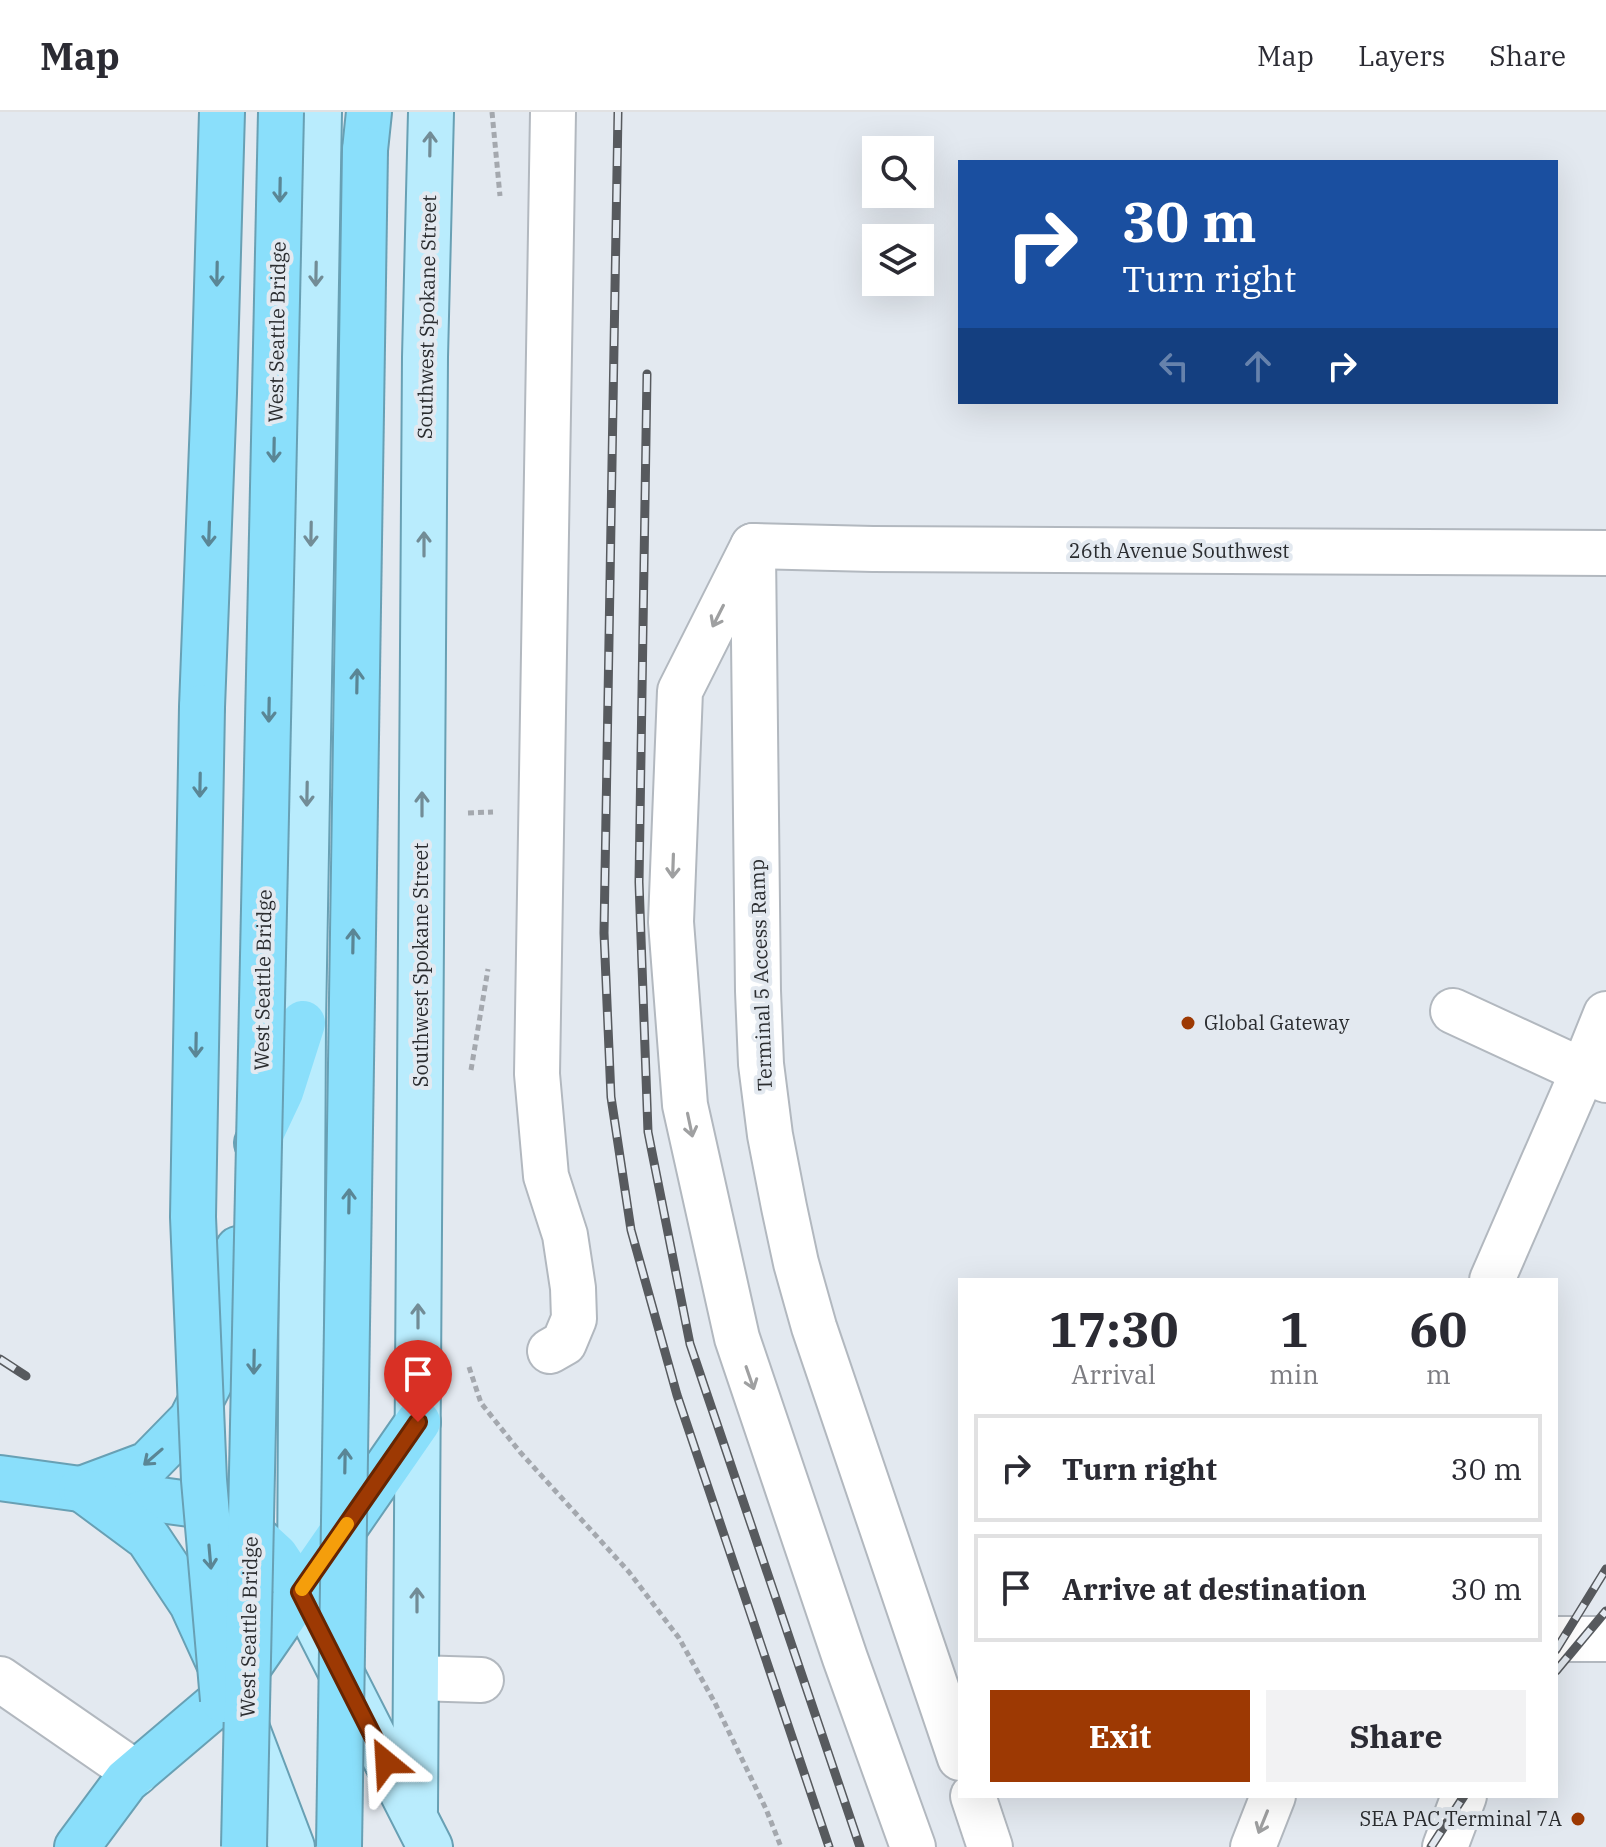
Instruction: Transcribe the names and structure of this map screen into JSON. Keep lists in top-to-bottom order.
{
  "streets": {
    "highway": ["West Seattle Bridge"],
    "main road": ["Southwest Spokane Street"],
    "street": ["26th Avenue Southwest", "Terminal 5 Access Ramp"]
  },
  "crossings": [
    ["26th Avenue Southwest", "Terminal 5 Access Ramp"]
  ],
  "places": ["Global Gateway", "SEA PAC Terminal 7A"],
  "page": {
    "header": "Map",
    "nav": ["Map", "Layers", "Share"],
    "turn": ["30 m", "Turn right"],
    "eta": [
      "17:30",
      "Arrival",
      "1",
      "min",
      "60",
      "m"
    ],
    "list": [
      {
        "name": "Turn right",
        "value": "30 m"
      },
      {
        "name": "Arrive at destination",
        "value": "30 m"
      }
    ],
    "buttons": ["Exit", "Share"]
  }
}
